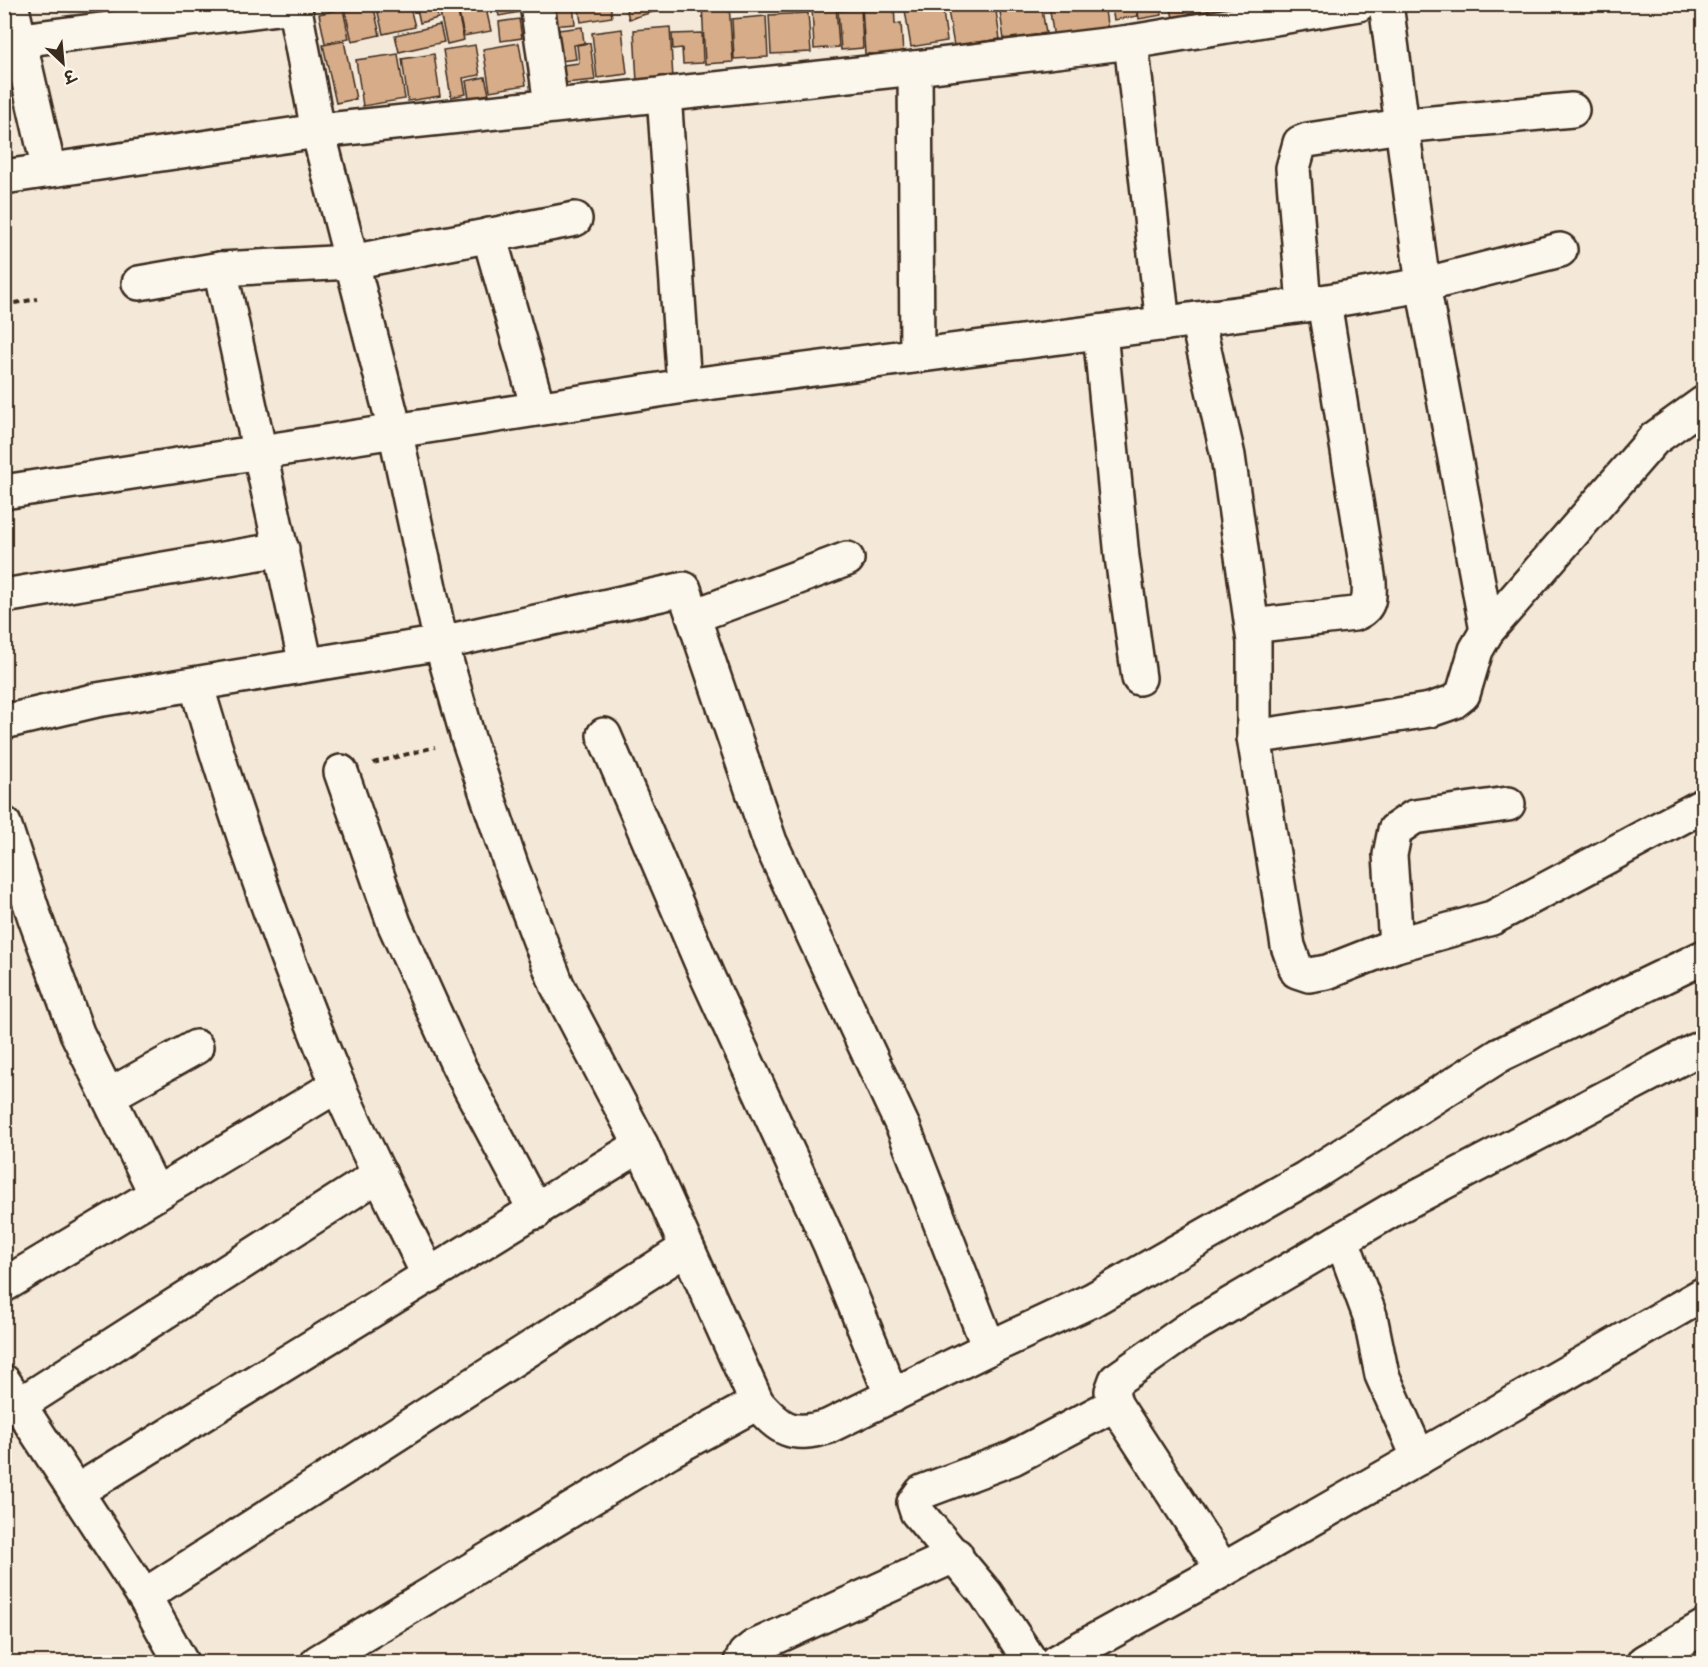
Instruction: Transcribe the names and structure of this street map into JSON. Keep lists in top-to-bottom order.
{
  "north": "bottom right"
}
